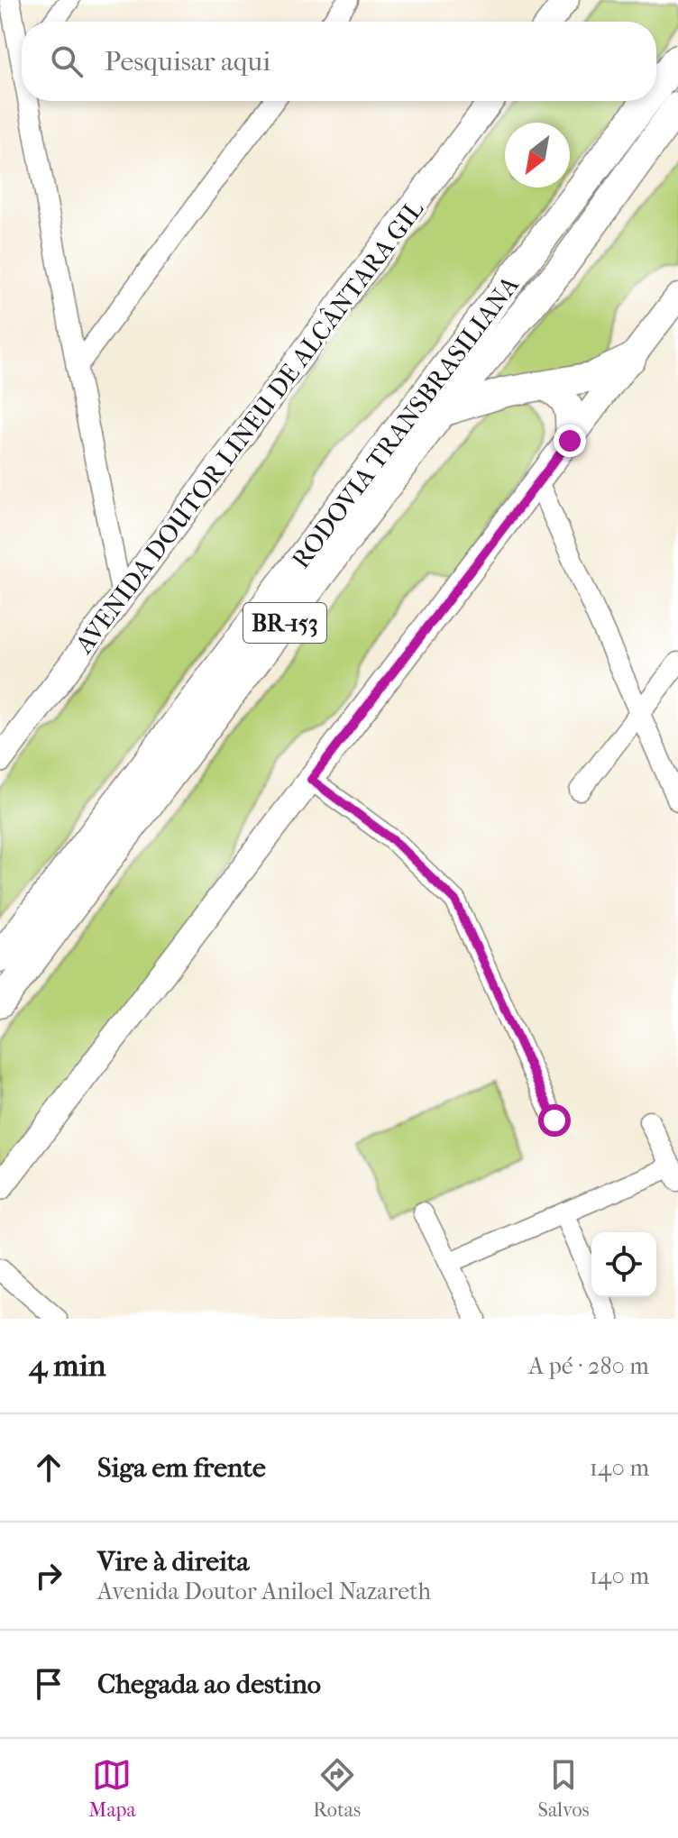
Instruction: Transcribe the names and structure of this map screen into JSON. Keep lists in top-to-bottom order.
{
  "streets": {
    "highway": ["RODOVIA TRANSBRASILIANA", "BR-153"],
    "main road": ["AVENIDA DOUTOR LINEU DE ALCÂNTARA GIL"]
  },
  "north": "bottom left",
  "page": {
    "search": "Pesquisar aqui",
    "heading": ["4 min", "A pé · 280 m"],
    "list": [
      ["Siga em frente", "140 m"],
      ["Vire à direita", "Avenida Doutor Aniloel Nazareth", "140 m"],
      "Chegada ao destino"
    ],
    "nav": ["Mapa", "Rotas", "Salvos"]
  }
}
